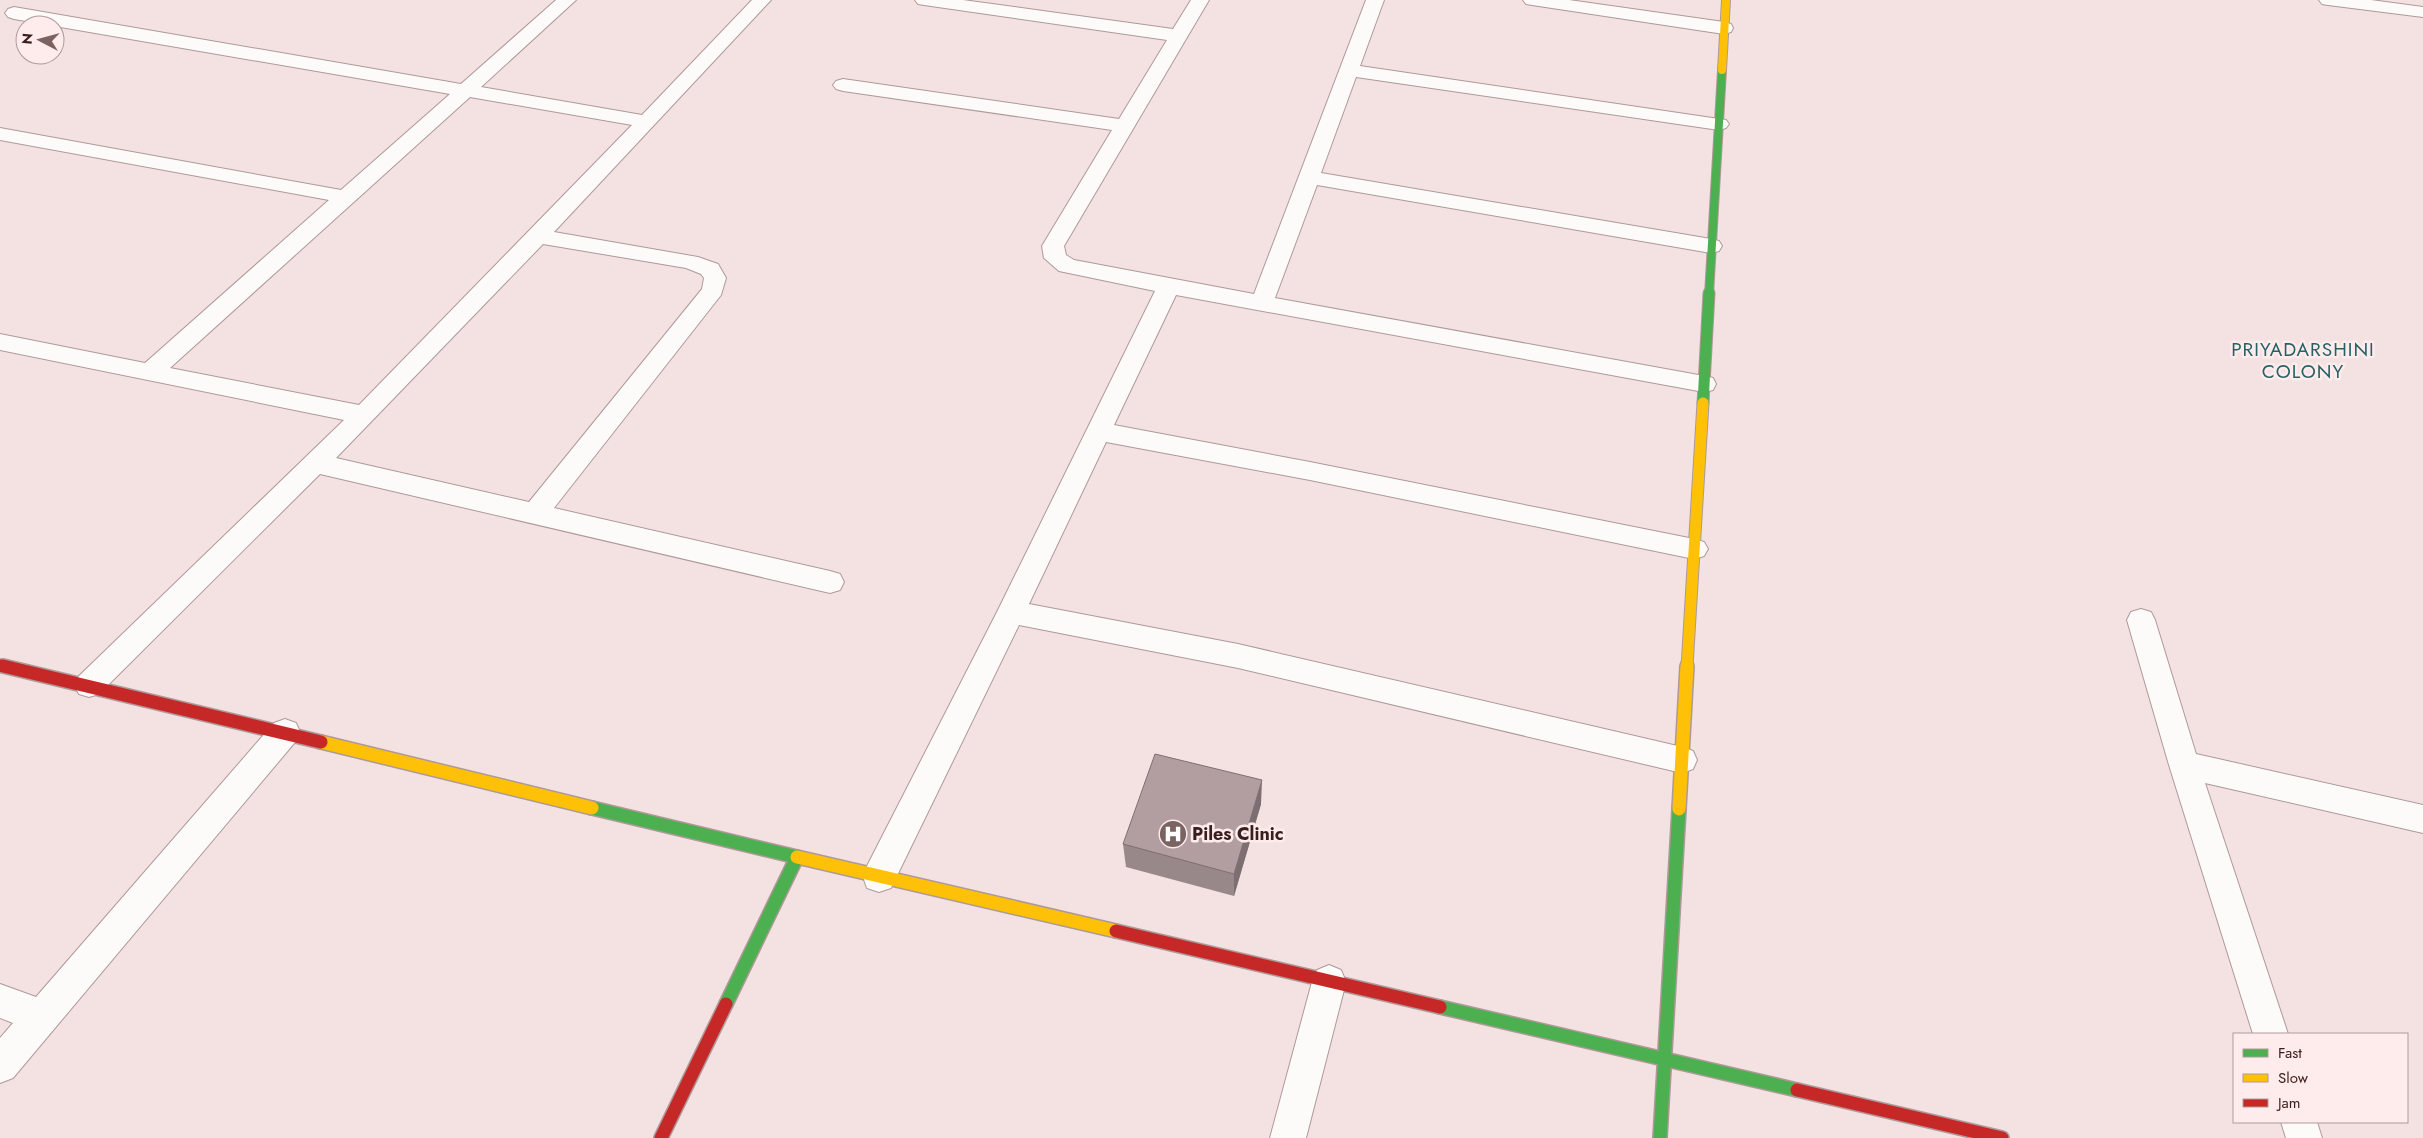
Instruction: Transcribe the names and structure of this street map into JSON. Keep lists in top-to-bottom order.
{
  "districts": ["PRIYADARSHINI COLONY"],
  "places": {
    "hospital": ["Piles Clinic"]
  },
  "legend": ["Fast", "Slow", "Jam"],
  "north": "left"
}
